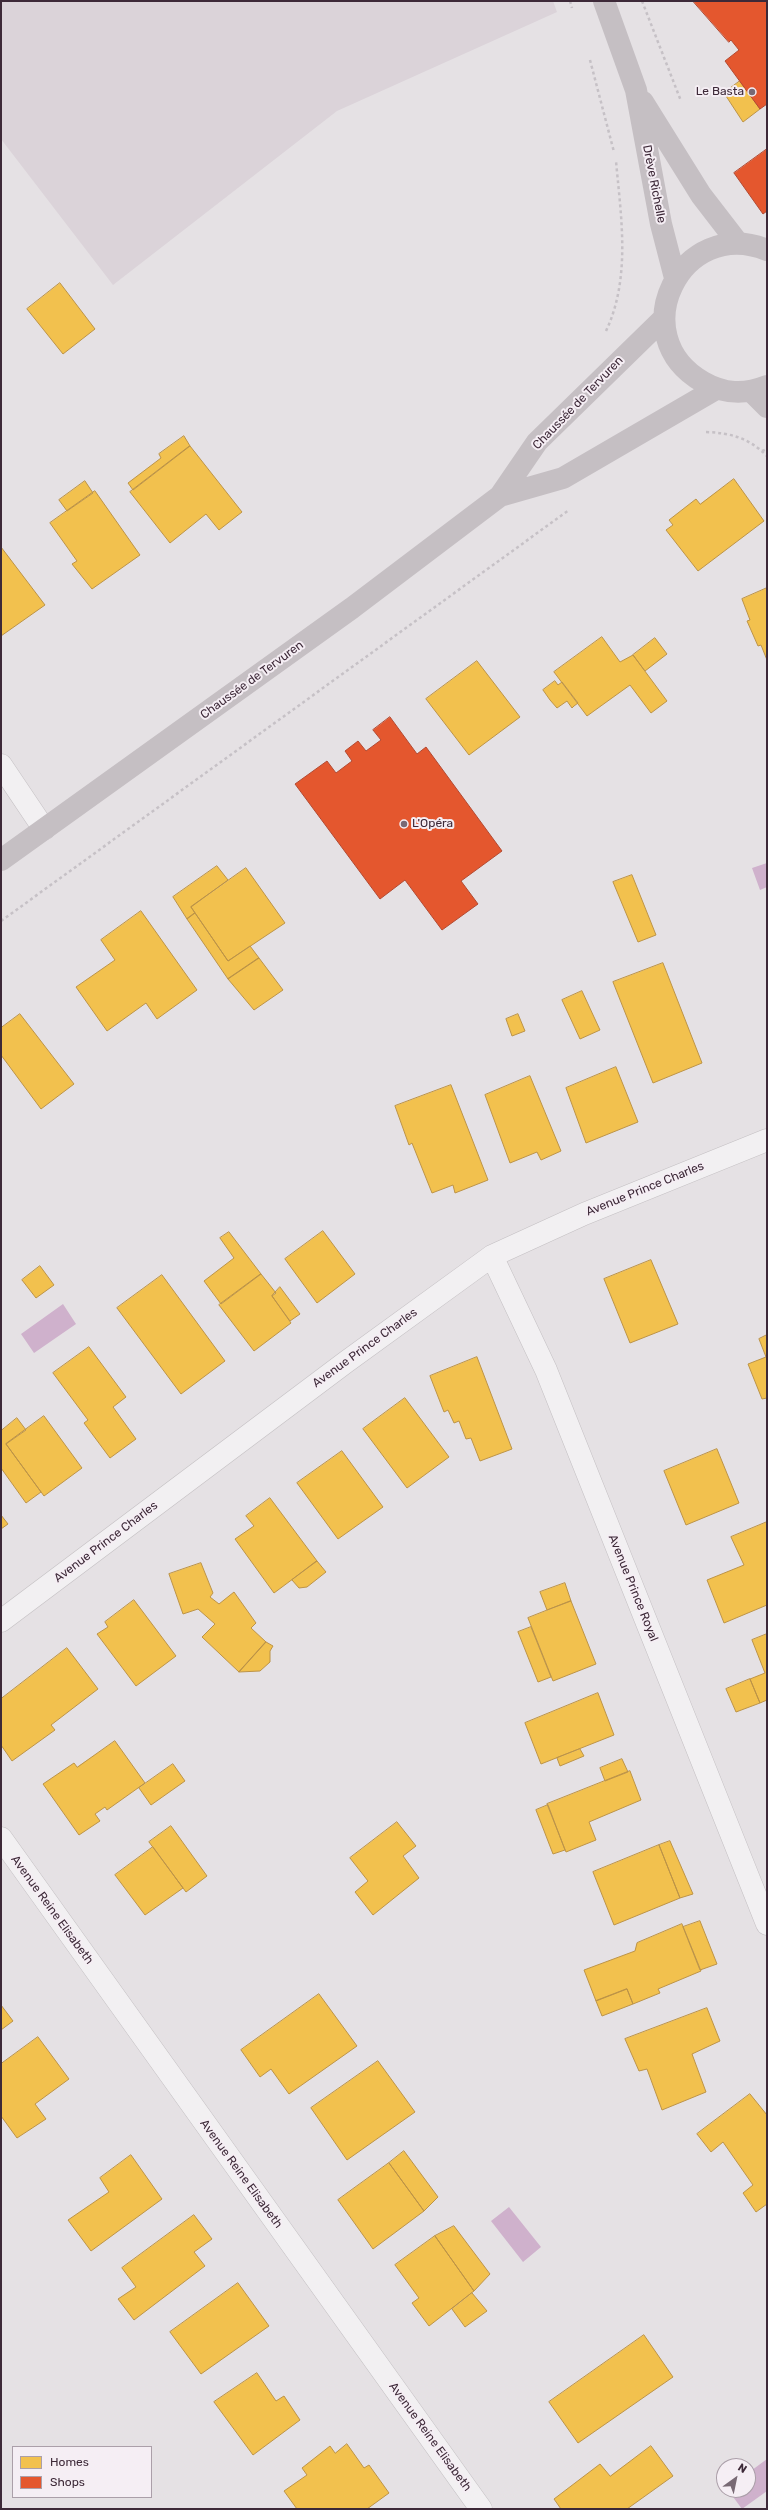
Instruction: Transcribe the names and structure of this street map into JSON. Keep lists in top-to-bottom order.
{
  "streets": {
    "main road": ["Drève Richelle", "Chaussée de Tervuren"],
    "street": ["Avenue Prince Charles", "Avenue Prince Royal", "Avenue Reine Elisabeth"]
  },
  "crossings": [
    ["Avenue Prince Charles", "Avenue Prince Royal"]
  ],
  "places": ["Le Basta", "L'Opéra"],
  "legend": ["Homes", "Shops"],
  "north": "top right"
}
